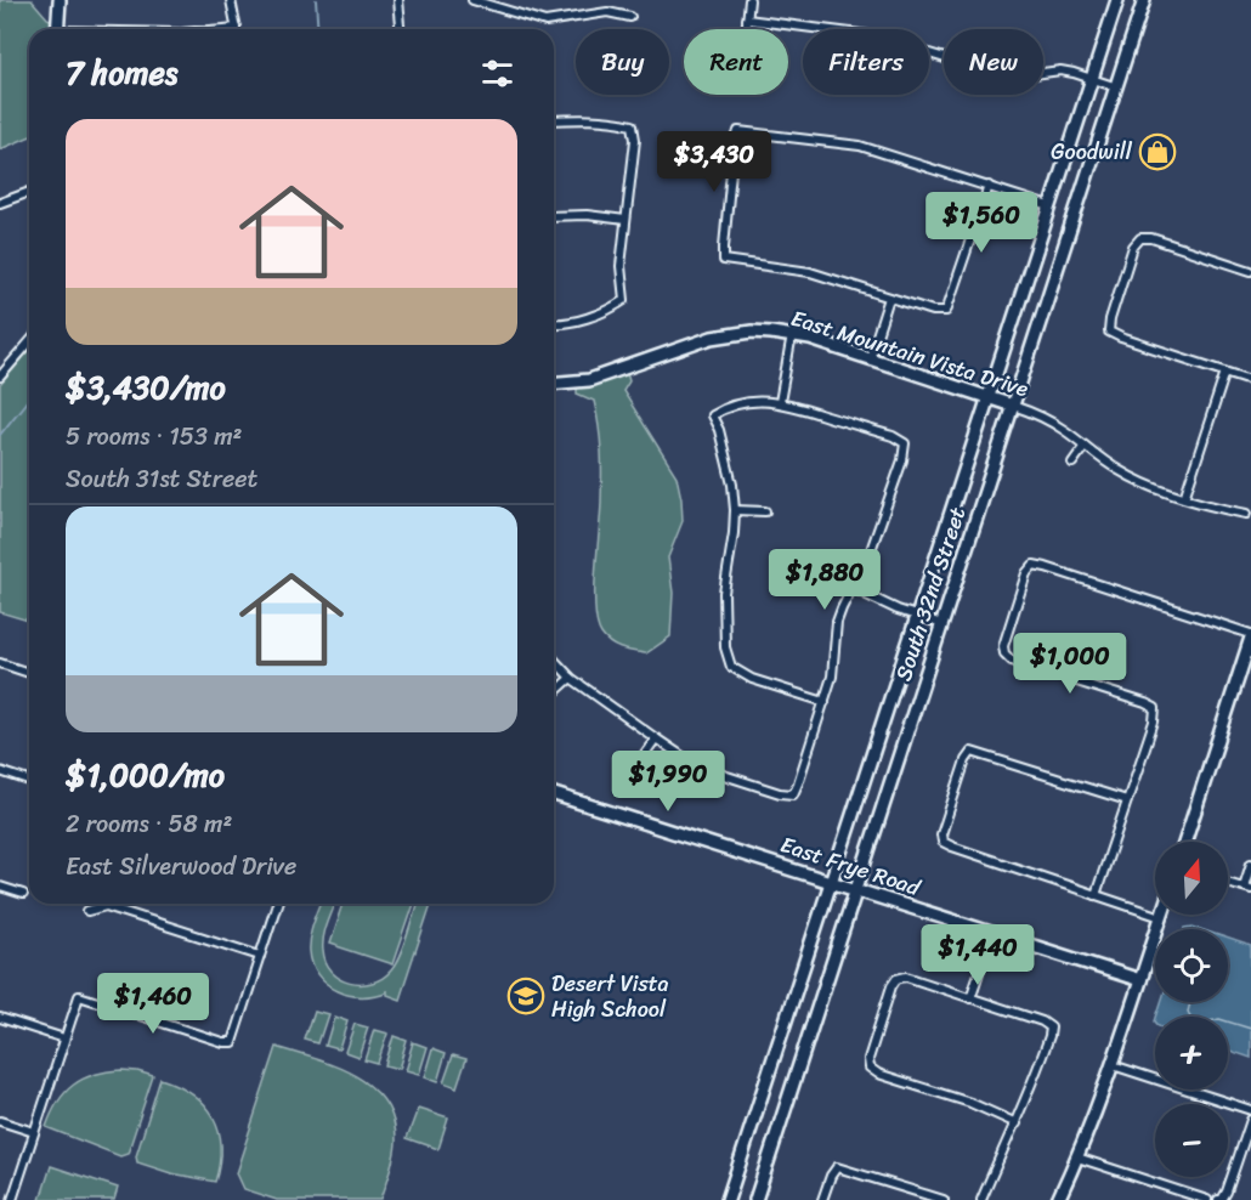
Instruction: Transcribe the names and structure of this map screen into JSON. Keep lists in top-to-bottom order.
{
  "streets": {
    "main road": ["East Mountain Vista Drive", "South 32nd Street", "East Frye Road"]
  },
  "crossings": [
    ["East Mountain Vista Drive", "South 32nd Street"],
    ["South 32nd Street", "East Frye Road"]
  ],
  "places": {
    "shop": ["Goodwill"],
    "school or university": ["Desert Vista High School"]
  },
  "north": "top",
  "page": {
    "chip": [
      "Buy",
      "Rent",
      "Filters",
      "New"
    ],
    "heading": "7 homes",
    "list": [
      {
        "name": "$3,430/mo",
        "note": "5 rooms · 153 m² · South 31st Street"
      },
      {
        "name": "$1,000/mo",
        "note": "2 rooms · 58 m² · East Silverwood Drive"
      }
    ],
    "price": [
      "$3,430",
      "$1,560",
      "$1,880",
      "$1,000",
      "$1,990",
      "$1,440",
      "$1,460"
    ],
    "map_buttons": ["+", "−"]
  }
}
